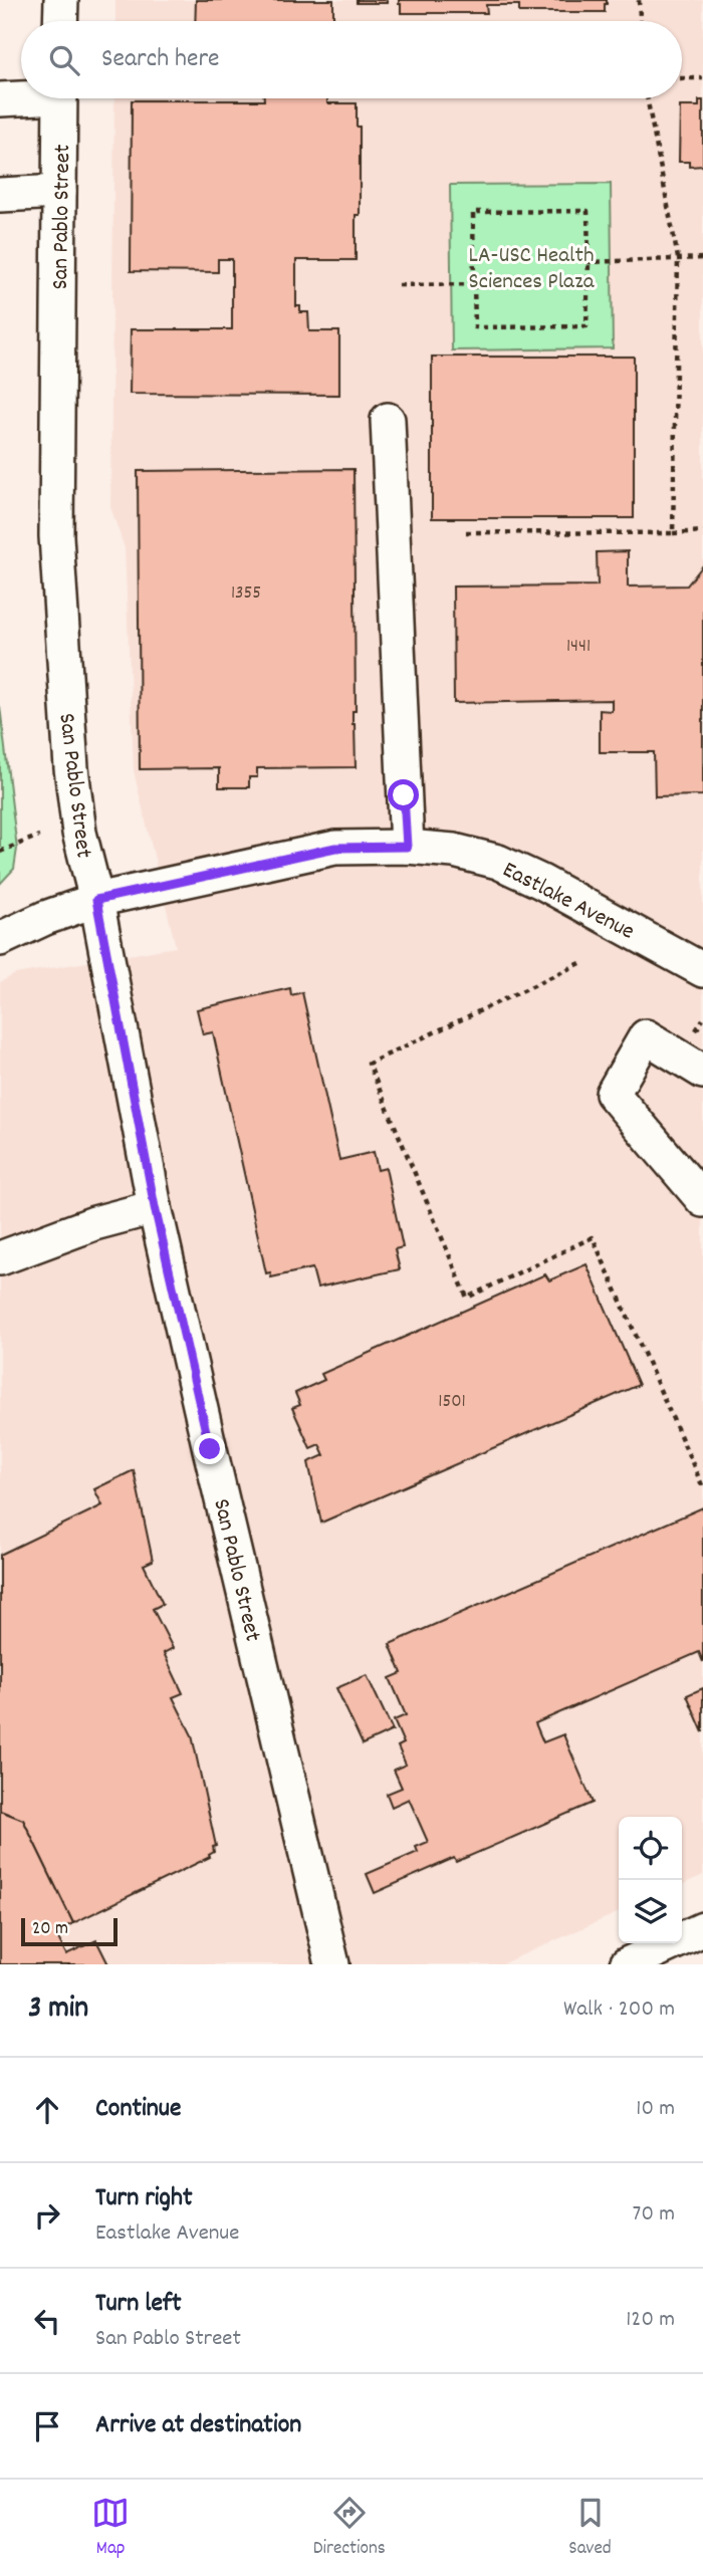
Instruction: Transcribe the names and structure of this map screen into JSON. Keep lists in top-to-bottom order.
{
  "streets": {
    "street": ["San Pablo Street", "Eastlake Avenue"]
  },
  "crossings": [
    ["San Pablo Street", "Eastlake Avenue"]
  ],
  "parks": ["LA-USC Health Sciences Plaza"],
  "house_numbers": ["1355", "1441", "1501"],
  "scale_bar": "20 m",
  "page": {
    "search": "Search here",
    "scale": "20 m",
    "heading": ["3 min", "Walk · 200 m"],
    "list": [
      ["Continue", "10 m"],
      ["Turn right", "Eastlake Avenue", "70 m"],
      ["Turn left", "San Pablo Street", "120 m"],
      "Arrive at destination"
    ],
    "nav": ["Map", "Directions", "Saved"]
  }
}
